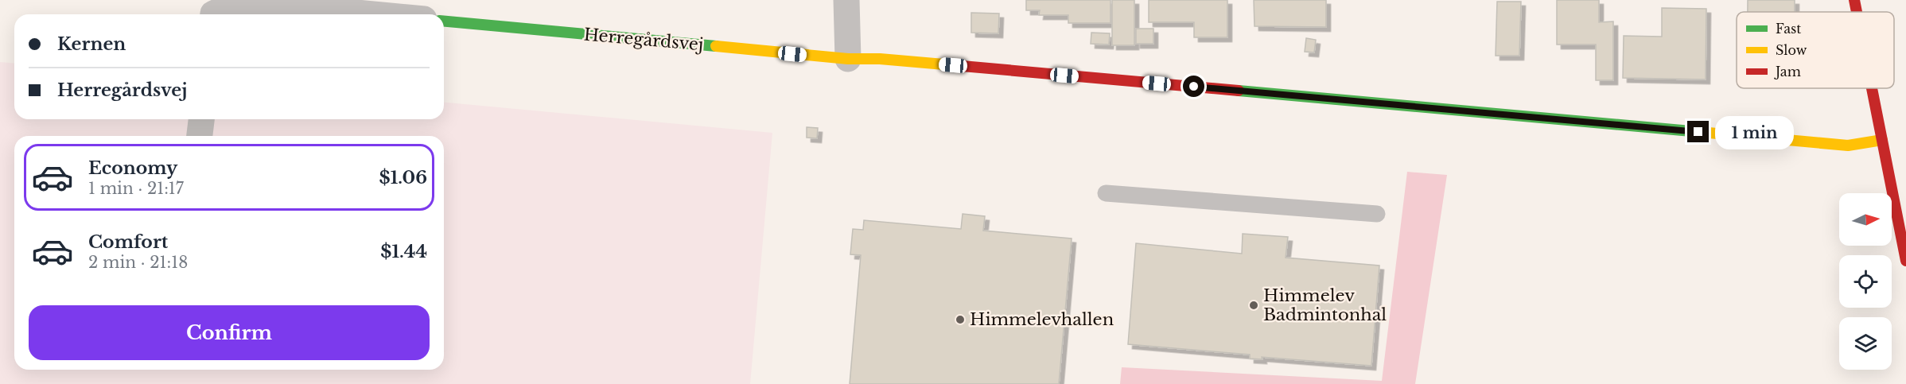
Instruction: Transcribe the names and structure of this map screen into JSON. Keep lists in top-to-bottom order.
{
  "streets": {
    "street": ["Herregårdsvej"]
  },
  "places": ["Himmelev Badmintonhal", "Himmelevhallen"],
  "legend": ["Fast", "Slow", "Jam"],
  "north": "right",
  "page": {
    "banner": ["Kernen", "Herregårdsvej"],
    "bubble": "1 min",
    "list": [
      {
        "name": "Economy",
        "note": "1 min · 21:17",
        "value": "$1.06"
      },
      {
        "name": "Comfort",
        "note": "2 min · 21:18",
        "value": "$1.44"
      }
    ],
    "buttons": "Confirm"
  }
}
